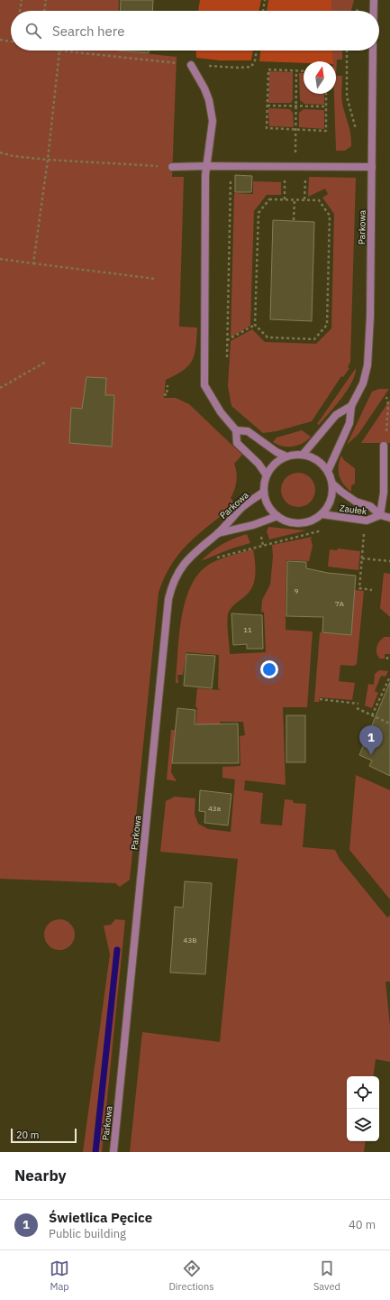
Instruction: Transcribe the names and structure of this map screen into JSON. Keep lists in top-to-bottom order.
{
  "streets": {
    "street": ["Parkowa", "Zaułek"]
  },
  "crossings": [
    ["Parkowa", "Zaułek"]
  ],
  "house_numbers": [
    "9",
    "7A",
    "11",
    "43a",
    "43B"
  ],
  "scale_bar": "20 m",
  "north": "top",
  "page": {
    "search": "Search here",
    "pins": "1",
    "scale": "20 m",
    "heading": "Nearby",
    "list": [
      {
        "mark": "1",
        "name": "Świetlica Pęcice",
        "note": "Public building",
        "value": "40 m"
      }
    ],
    "nav": ["Map", "Directions", "Saved"]
  }
}
